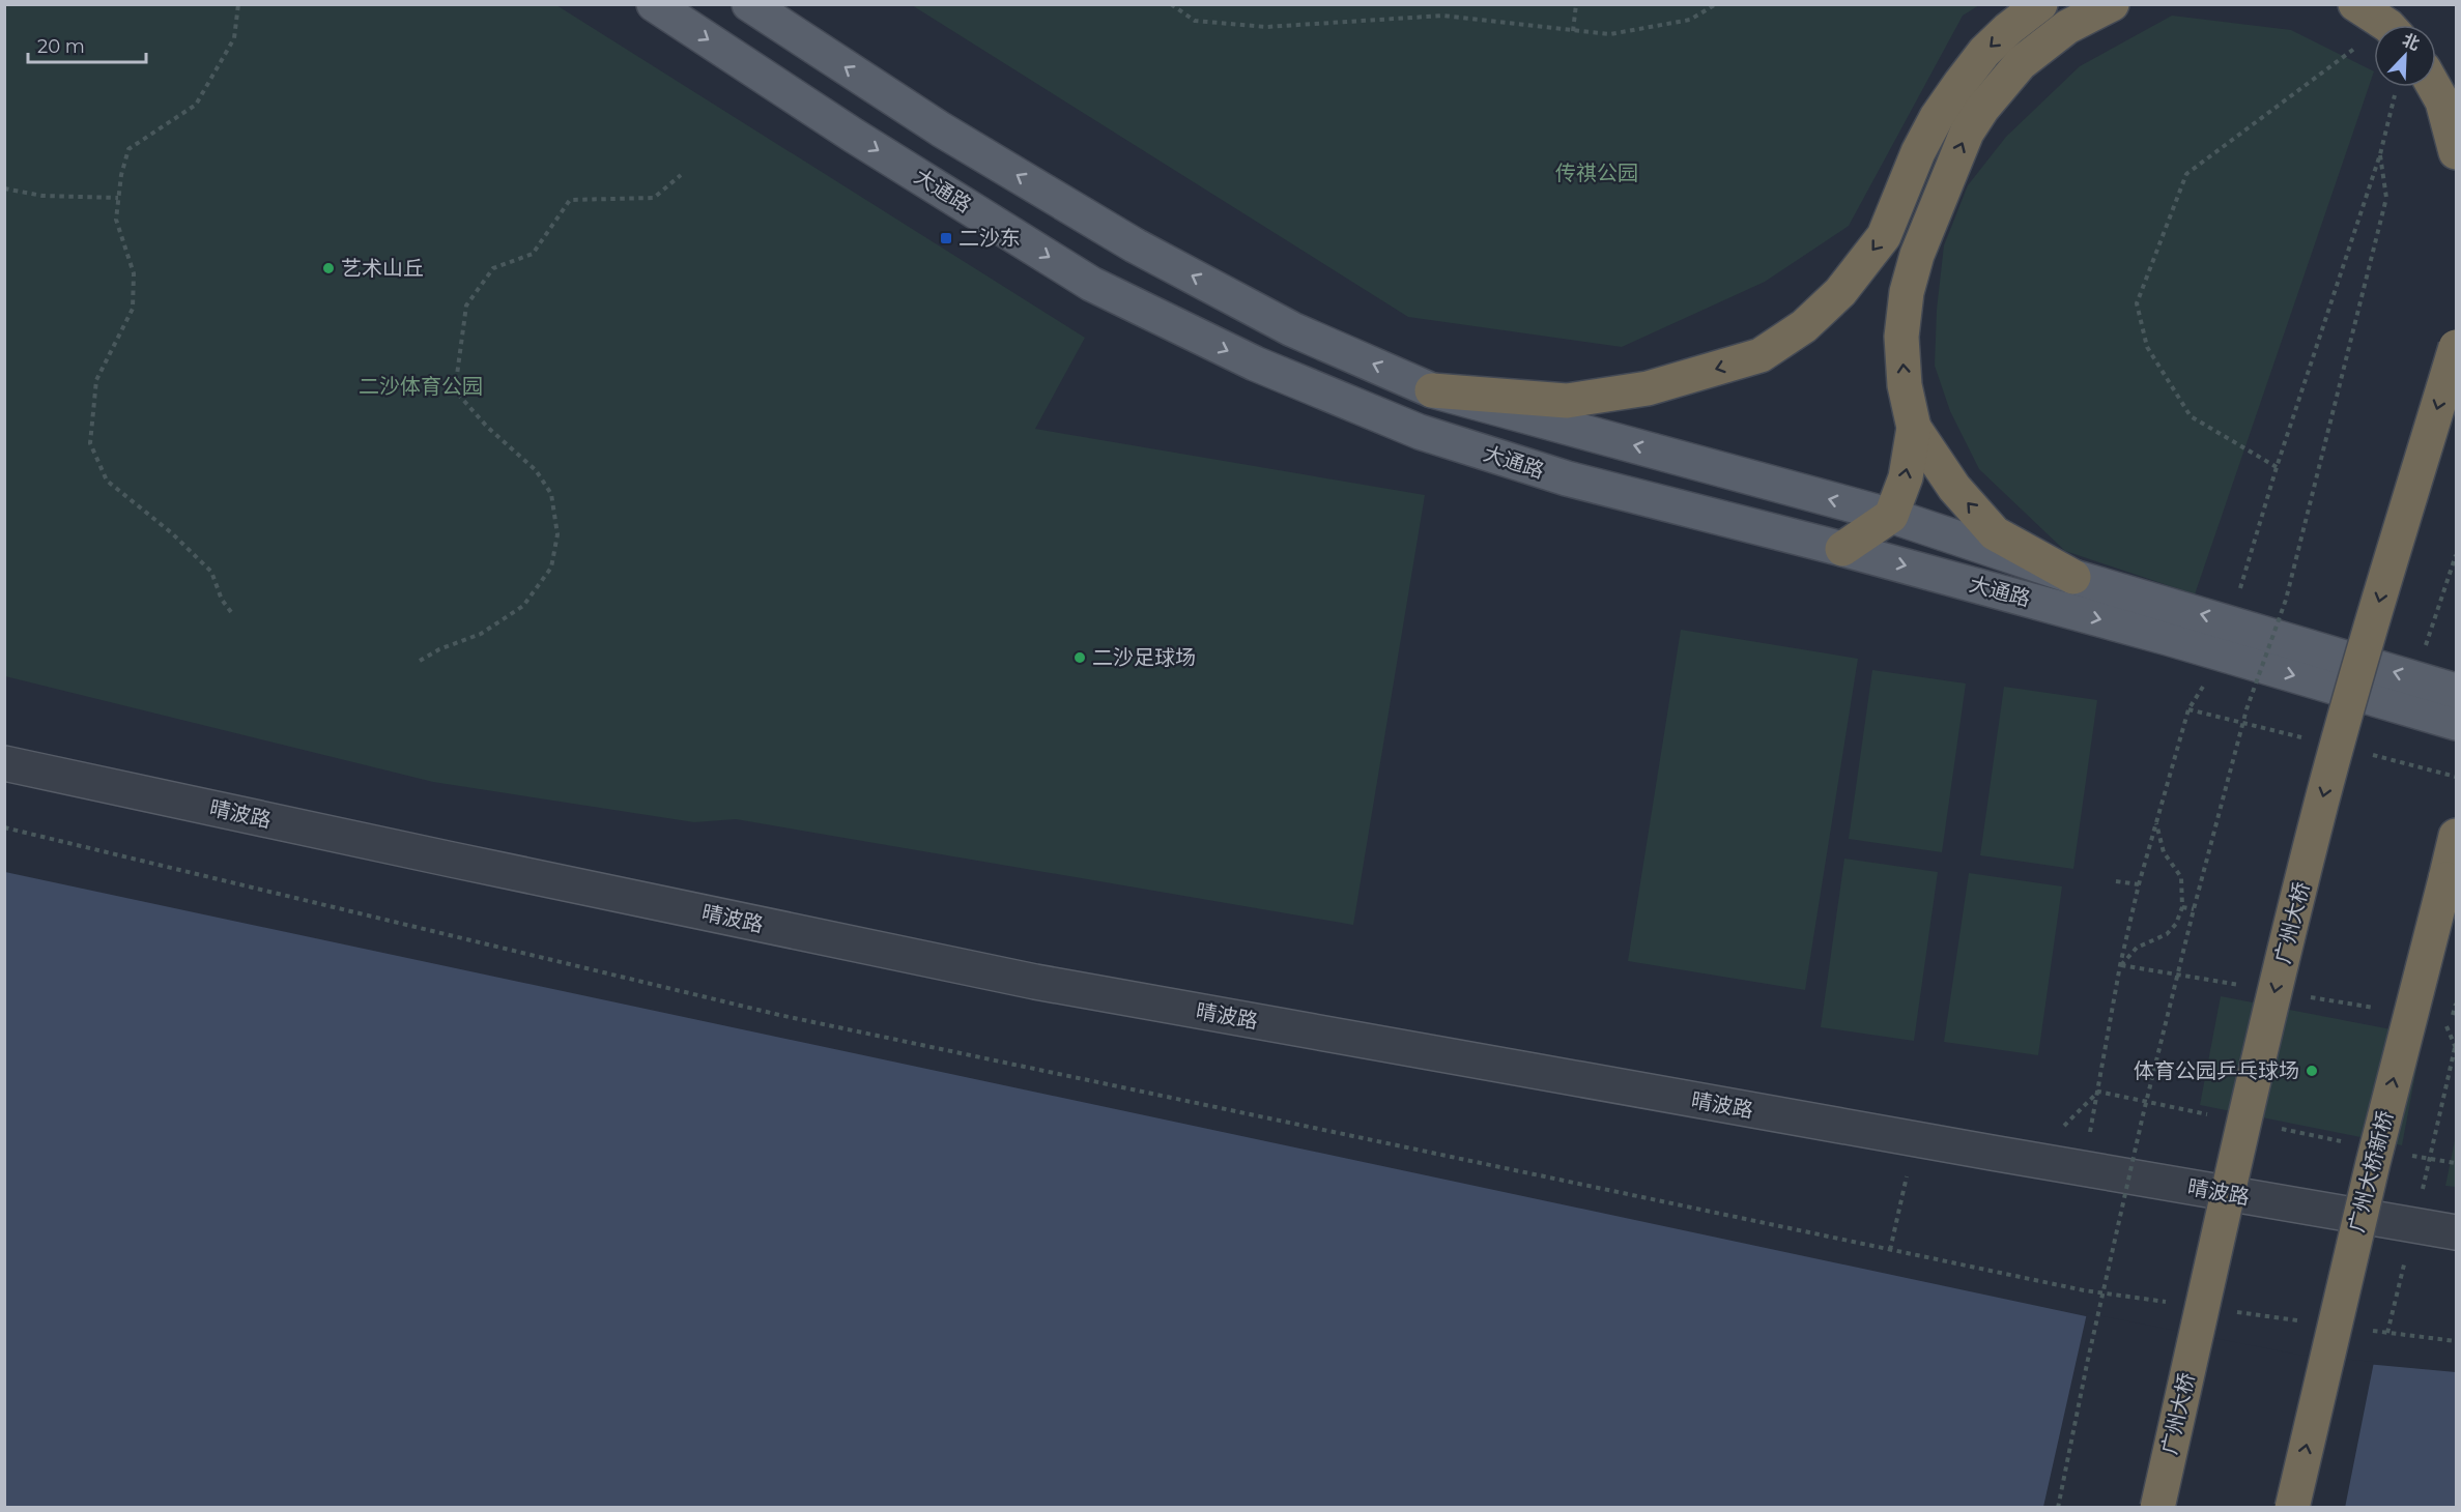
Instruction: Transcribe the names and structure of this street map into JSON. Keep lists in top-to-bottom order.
{
  "streets": {
    "highway": ["广州大桥", "广州大桥新桥"],
    "main road": ["大通路"],
    "street": ["晴波路"]
  },
  "one_way": ["广州大桥", "广州大桥新桥"],
  "parks": ["传祺公园", "二沙体育公园"],
  "places": {
    "transit": ["二沙东"],
    "other": ["艺术山丘", "二沙足球场", "体育公园乒乓球场"]
  },
  "scale_bar": "20 m",
  "north": "top right"
}
